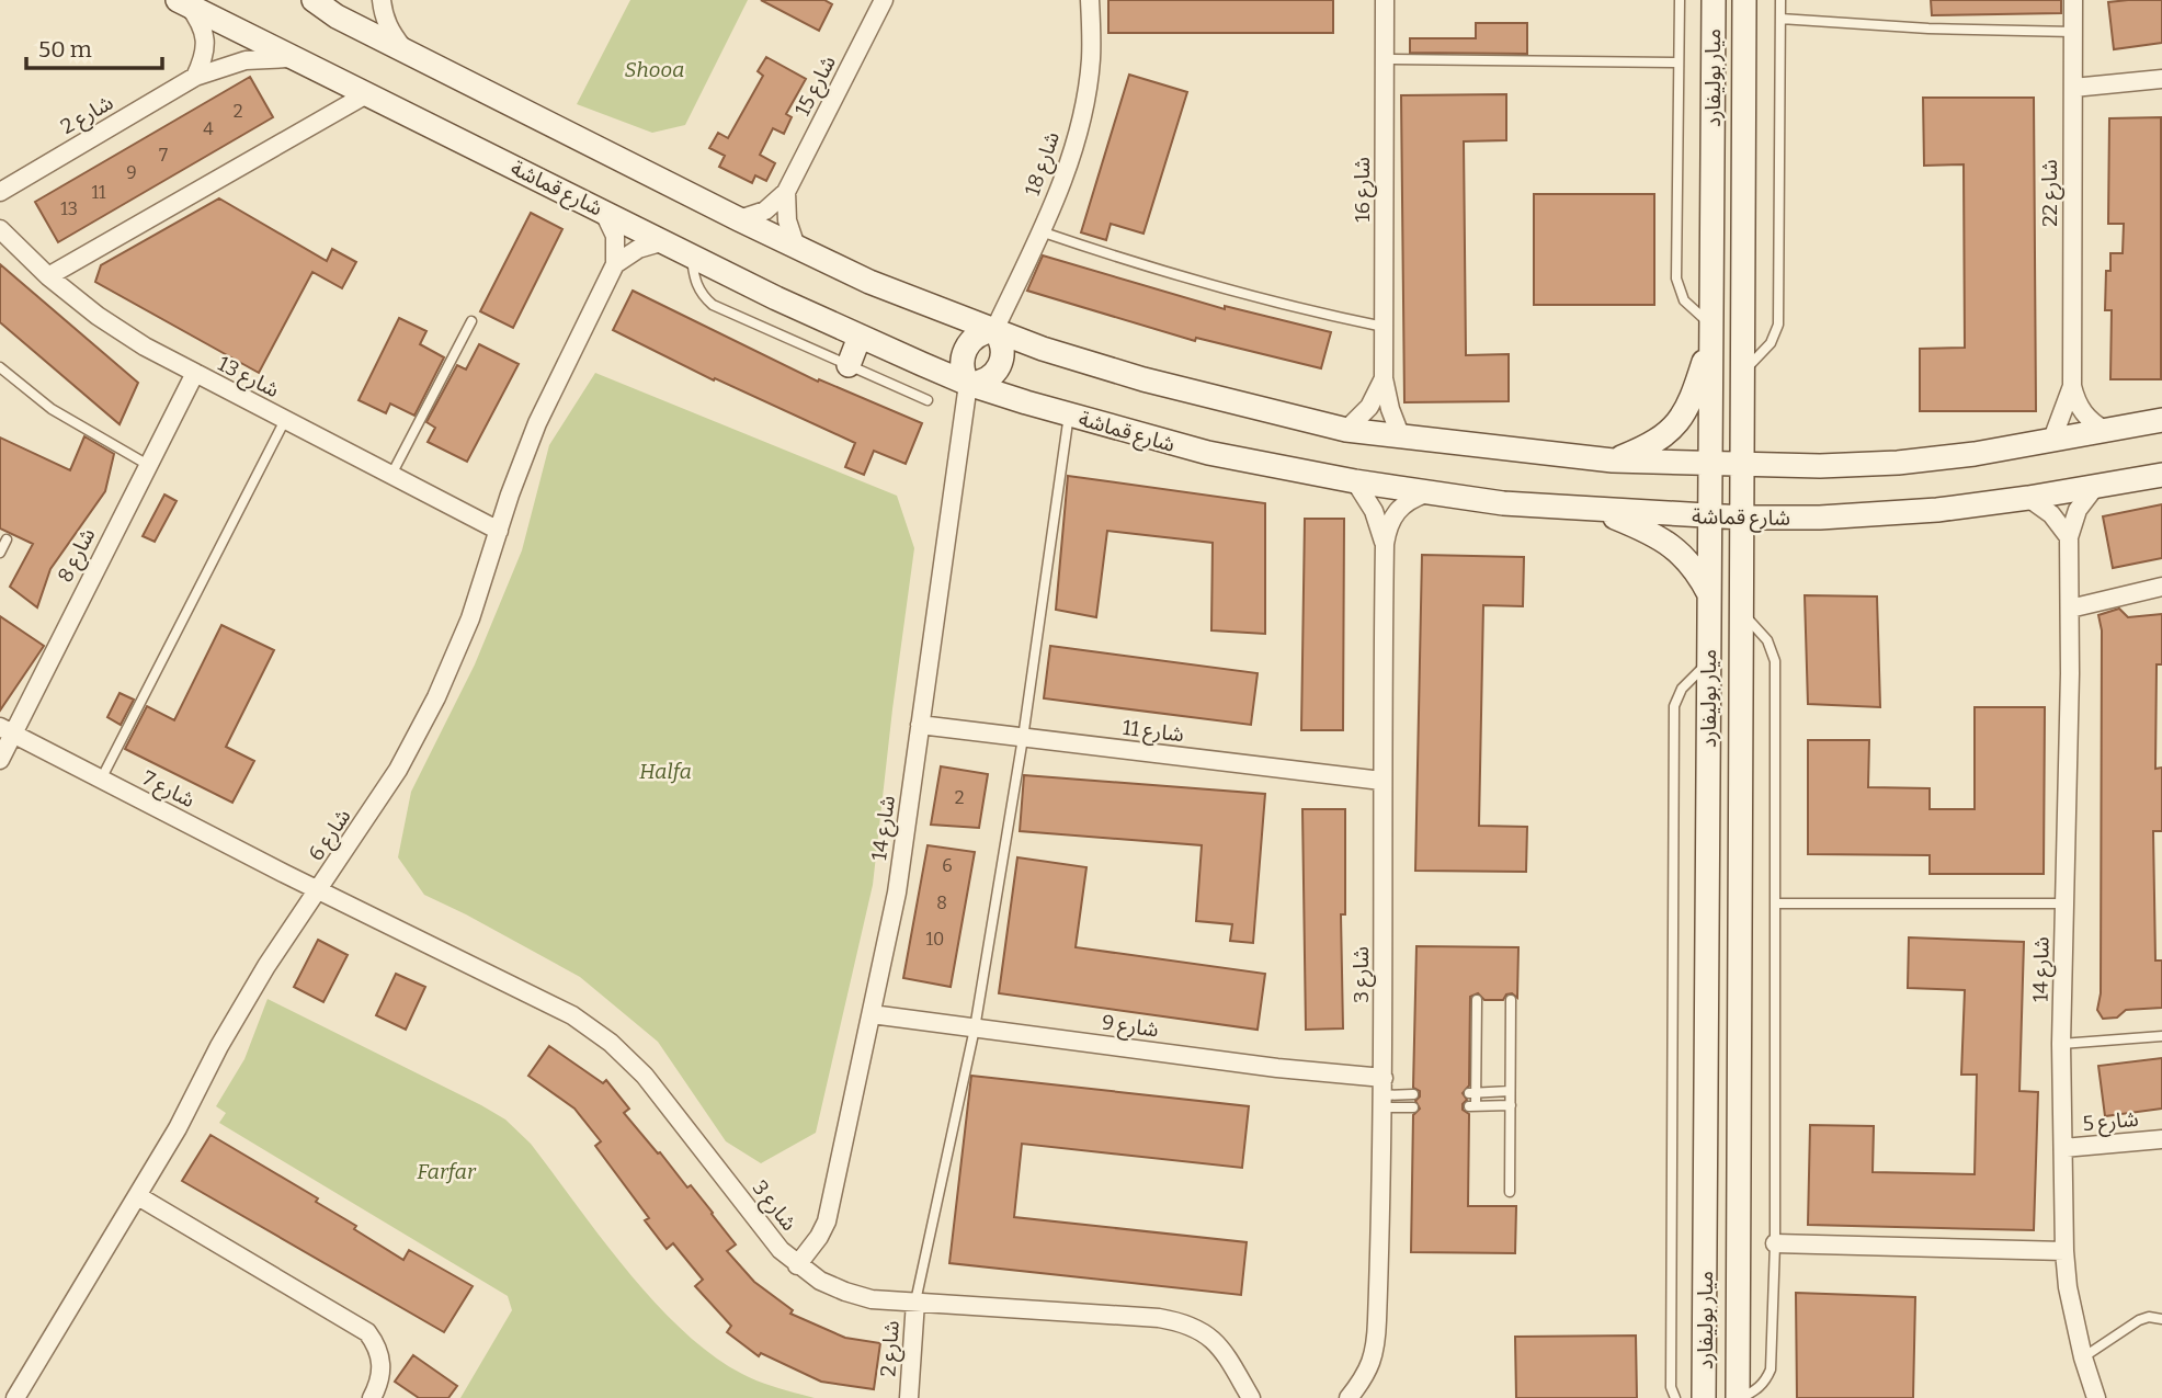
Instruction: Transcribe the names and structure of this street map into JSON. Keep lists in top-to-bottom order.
{
  "streets": {
    "street": [
      "ميار بوليفارد",
      "شارع 15",
      "شارع 2",
      "شارع 18",
      "شارع قماشة",
      "شارع 16",
      "شارع 22",
      "شارع 13",
      "شارع 8",
      "شارع 11",
      "شارع 7",
      "شارع 14",
      "شارع 6",
      "شارع 3",
      "شارع 9",
      "شارع 5"
    ]
  },
  "crossings": [
    ["ميار بوليفارد", "شارع قماشة"],
    ["شارع 2", "شارع قماشة"],
    ["شارع 2", "شارع 3"],
    ["شارع 18", "شارع قماشة"],
    ["شارع 18", "شارع 14"],
    ["شارع قماشة", "شارع 14"],
    ["شارع قماشة", "شارع 3"],
    ["شارع 13", "شارع 8"],
    ["شارع 13", "شارع 6"],
    ["شارع 8", "شارع 7"],
    ["شارع 11", "شارع 14"],
    ["شارع 11", "شارع 3"],
    ["شارع 7", "شارع 6"],
    ["شارع 7", "شارع 3"],
    ["شارع 14", "شارع 3"],
    ["شارع 14", "شارع 9"],
    ["شارع 14", "شارع 5"],
    ["شارع 6", "شارع 3"],
    ["شارع 3", "شارع 9"]
  ],
  "parks": ["Shooa", "Halfa", "Farfar"],
  "house_numbers": [
    "2",
    "4",
    "7",
    "9",
    "11",
    "13",
    "2",
    "6",
    "8",
    "10"
  ],
  "scale_bar": "50 m"
}
